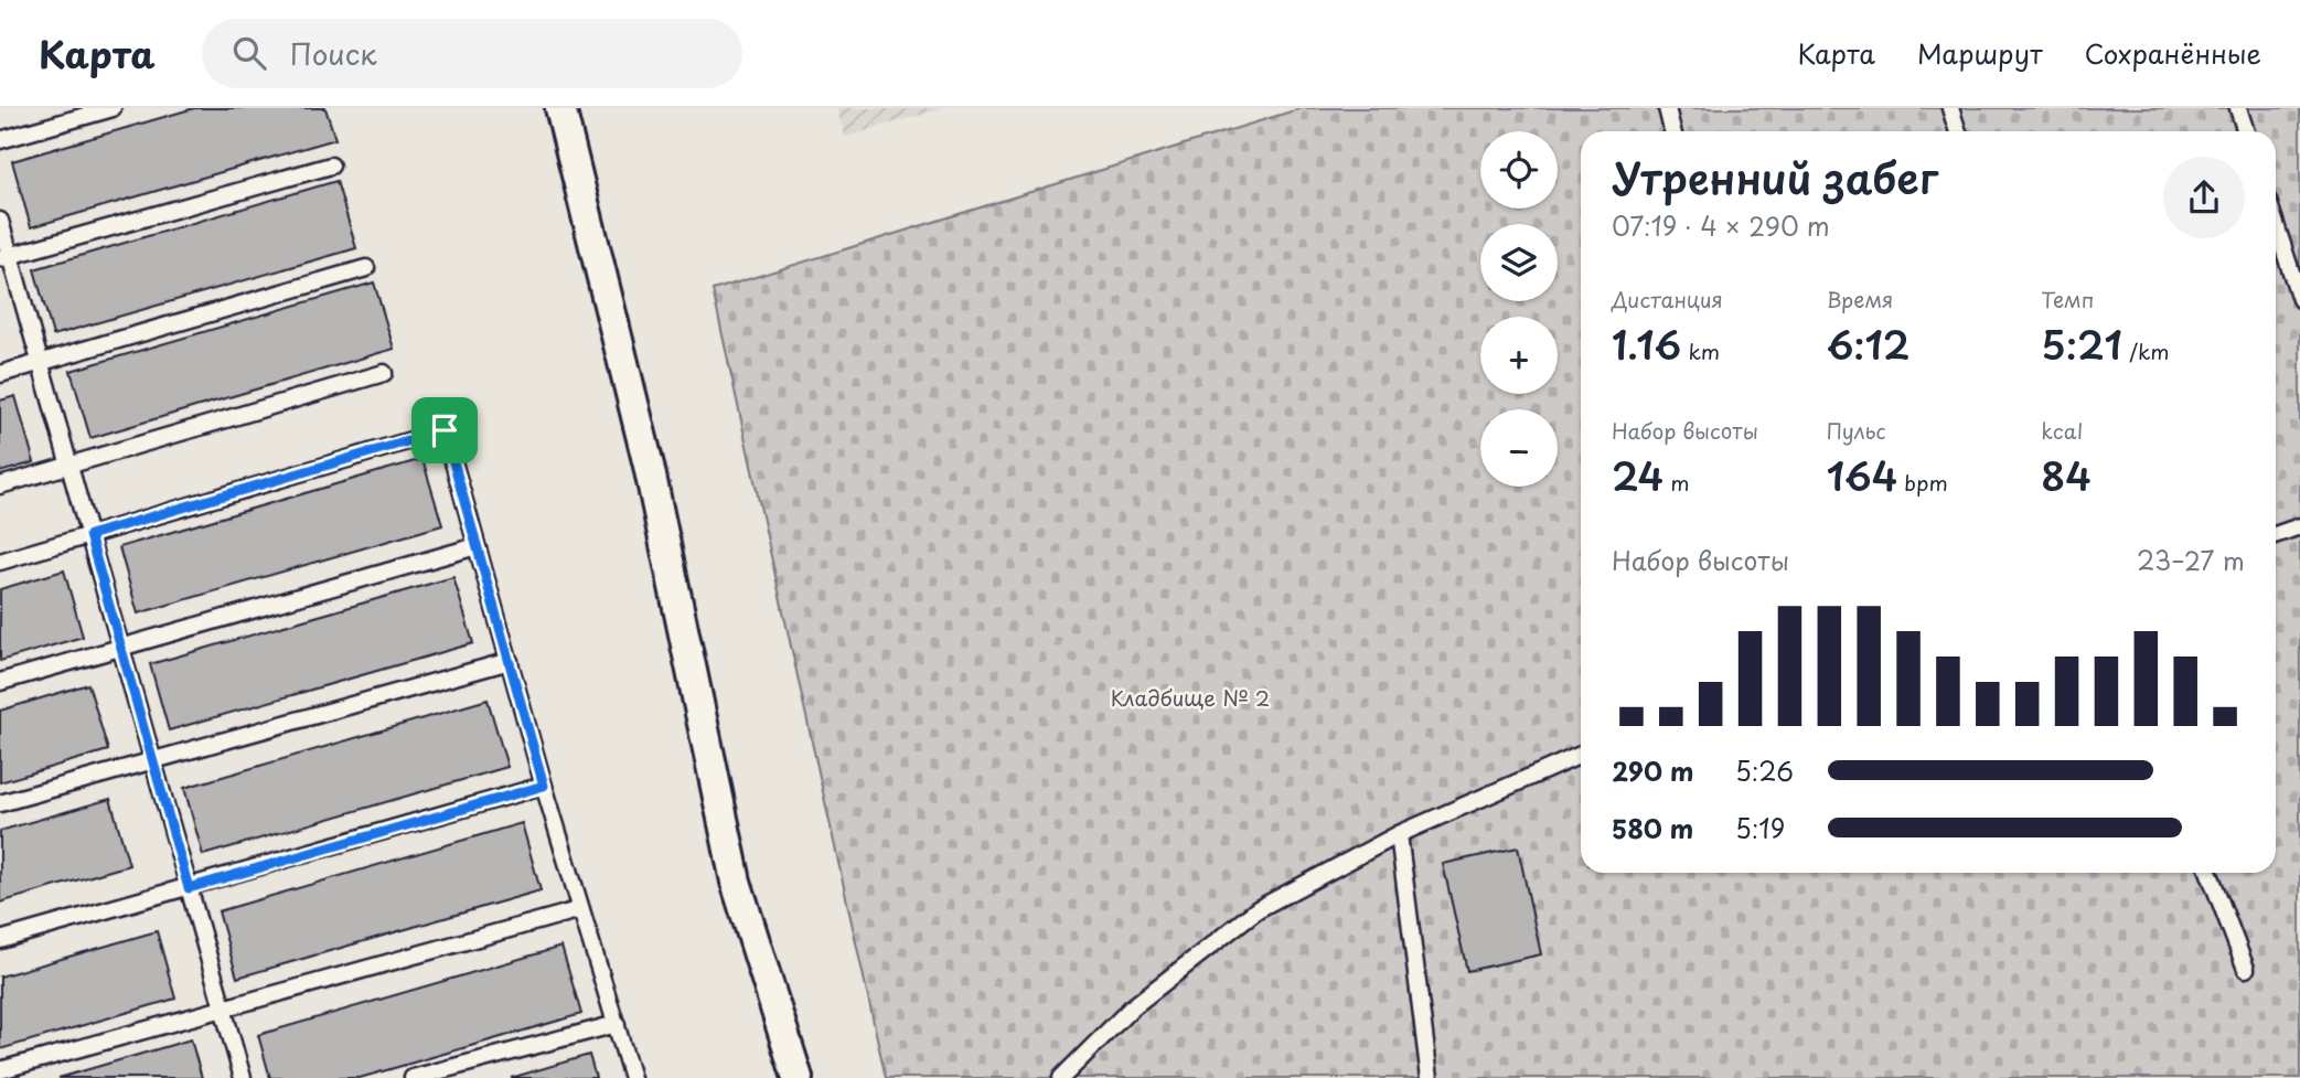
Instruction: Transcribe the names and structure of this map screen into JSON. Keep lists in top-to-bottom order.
{
  "parks": ["Кладбище № 2"],
  "page": {
    "header": "Карта",
    "search": "Поиск",
    "nav": ["Карта", "Маршрут", "Сохранённые"],
    "map_buttons": ["+", "−"],
    "heading": ["Утренний забег", "07:19 · 4 × 290 m"],
    "stats": [
      ["Дистанция", "1.16 km"],
      ["Время", "6:12"],
      ["Темп", "5:21 /km"],
      ["Набор высоты", "24 m"],
      ["Пульс", "164 bpm"],
      ["kcal", "84"]
    ],
    "chart": ["Набор высоты", "23–27 m"],
    "list": [
      {
        "name": "290 m",
        "note": "5:26"
      },
      {
        "name": "580 m",
        "note": "5:19"
      }
    ]
  }
}
